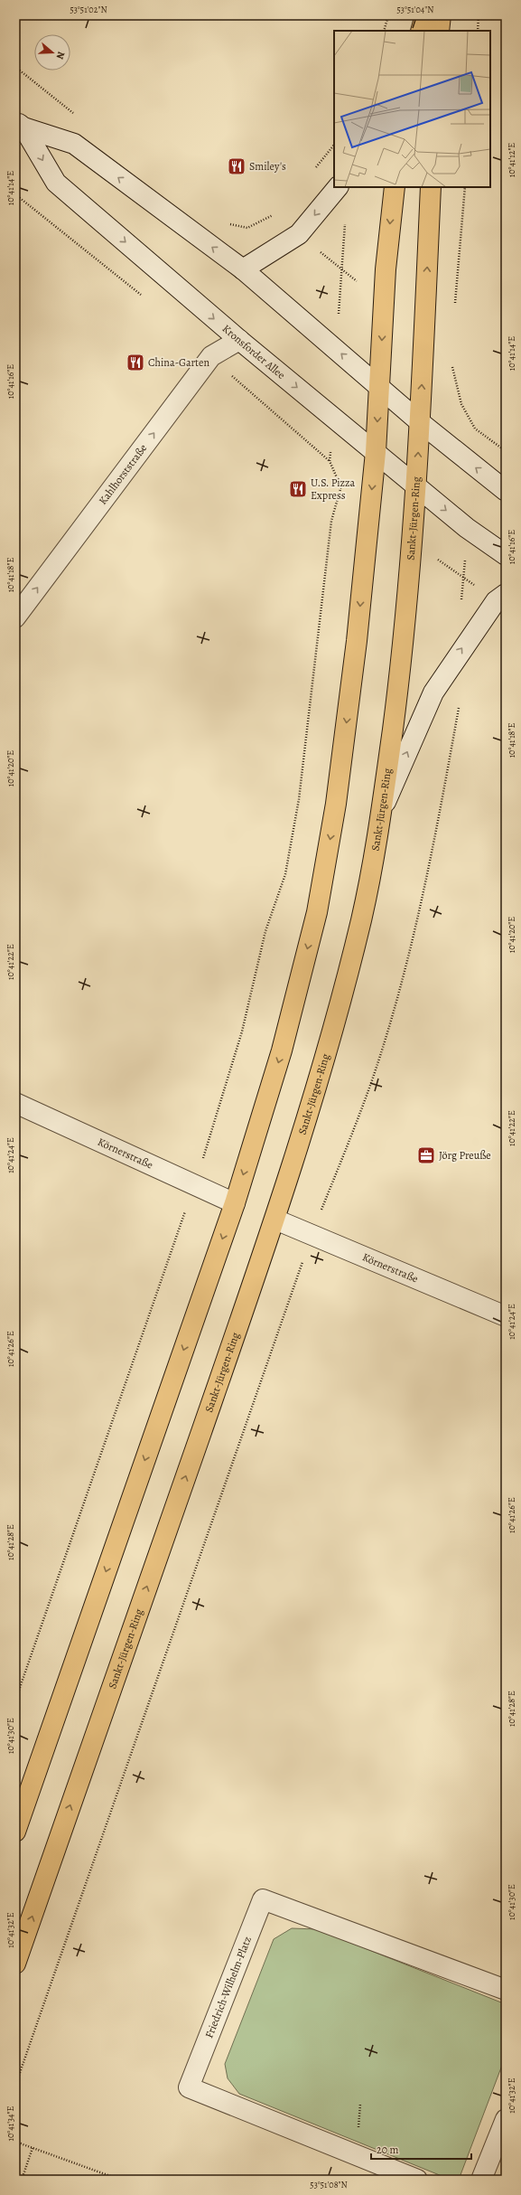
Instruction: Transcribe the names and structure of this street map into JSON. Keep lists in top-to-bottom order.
{
  "streets": {
    "main road": [
      "Kronsforder Allee",
      "Kahlhorststraße",
      "Sankt-Jürgen-Ring",
      "Körnerstraße",
      "Friedrich-Wilhelm-Platz"
    ]
  },
  "crossings": [
    ["Kronsforder Allee", "Kahlhorststraße"],
    ["Kronsforder Allee", "Sankt-Jürgen-Ring"],
    ["Sankt-Jürgen-Ring", "Körnerstraße"]
  ],
  "one_way": ["Kahlhorststraße"],
  "places": {
    "restaurant": ["Smiley's", "China-Garten", "U.S. Pizza Express"],
    "office": ["Jörg Preuße"]
  },
  "scale_bar": "20 m",
  "north": "right",
  "coordinates": [
    "53°51'02\"N",
    "53°51'04\"N",
    "10°41'12\"E",
    "10°41'14\"E",
    "10°41'16\"E",
    "10°41'18\"E",
    "10°41'20\"E",
    "10°41'22\"E",
    "10°41'24\"E",
    "10°41'26\"E",
    "10°41'28\"E",
    "10°41'30\"E",
    "10°41'32\"E",
    "10°41'34\"E",
    "53°51'08\"N"
  ]
}
